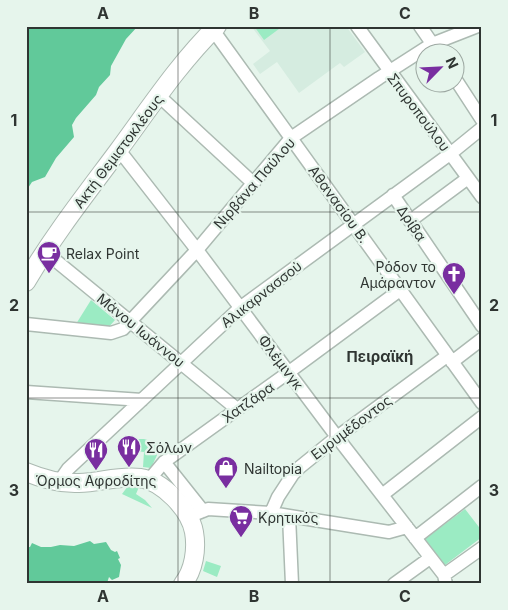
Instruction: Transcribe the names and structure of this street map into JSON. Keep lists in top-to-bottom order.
{
  "streets": {
    "main road": ["Ακτή Θεμιστοκλέους"],
    "street": [
      "Σπυροπούλου",
      "Νιρβάνα Παύλου",
      "Αθανασίου Β.",
      "Δρίβα",
      "Αλικαρνασσού",
      "Μάνου Ιωάννου",
      "Φλέμινγκ",
      "Χατζάρα",
      "Ευρυμέδοντος"
    ]
  },
  "crossings": [
    ["Σπυροπούλου", "Νιρβάνα Παύλου"],
    ["Σπυροπούλου", "Αλικαρνασσού"],
    ["Ακτή Θεμιστοκλέους", "Αθανασίου Β."],
    ["Ακτή Θεμιστοκλέους", "Μάνου Ιωάννου"],
    ["Ακτή Θεμιστοκλέους", "Φλέμινγκ"],
    ["Νιρβάνα Παύλου", "Αθανασίου Β."],
    ["Νιρβάνα Παύλου", "Μάνου Ιωάννου"],
    ["Νιρβάνα Παύλου", "Φλέμινγκ"],
    ["Αθανασίου Β.", "Αλικαρνασσού"],
    ["Αθανασίου Β.", "Χατζάρα"],
    ["Αθανασίου Β.", "Ευρυμέδοντος"],
    ["Δρίβα", "Αλικαρνασσού"],
    ["Αλικαρνασσού", "Μάνου Ιωάννου"],
    ["Αλικαρνασσού", "Φλέμινγκ"],
    ["Μάνου Ιωάννου", "Χατζάρα"],
    ["Φλέμινγκ", "Χατζάρα"],
    ["Φλέμινγκ", "Ευρυμέδοντος"]
  ],
  "districts": ["Πειραϊκή"],
  "places": {
    "cafe": ["Relax Point"],
    "church": ["Ρόδον το Αμάραντον"],
    "restaurant": ["Σόλων", "Όρμος Αφροδίτης"],
    "shop": ["Nailtopia"],
    "supermarket": ["Κρητικός"]
  },
  "north": "top right",
  "grid": {
    "columns": ["A", "B", "C"],
    "rows": ["1", "2", "3"]
  }
}
